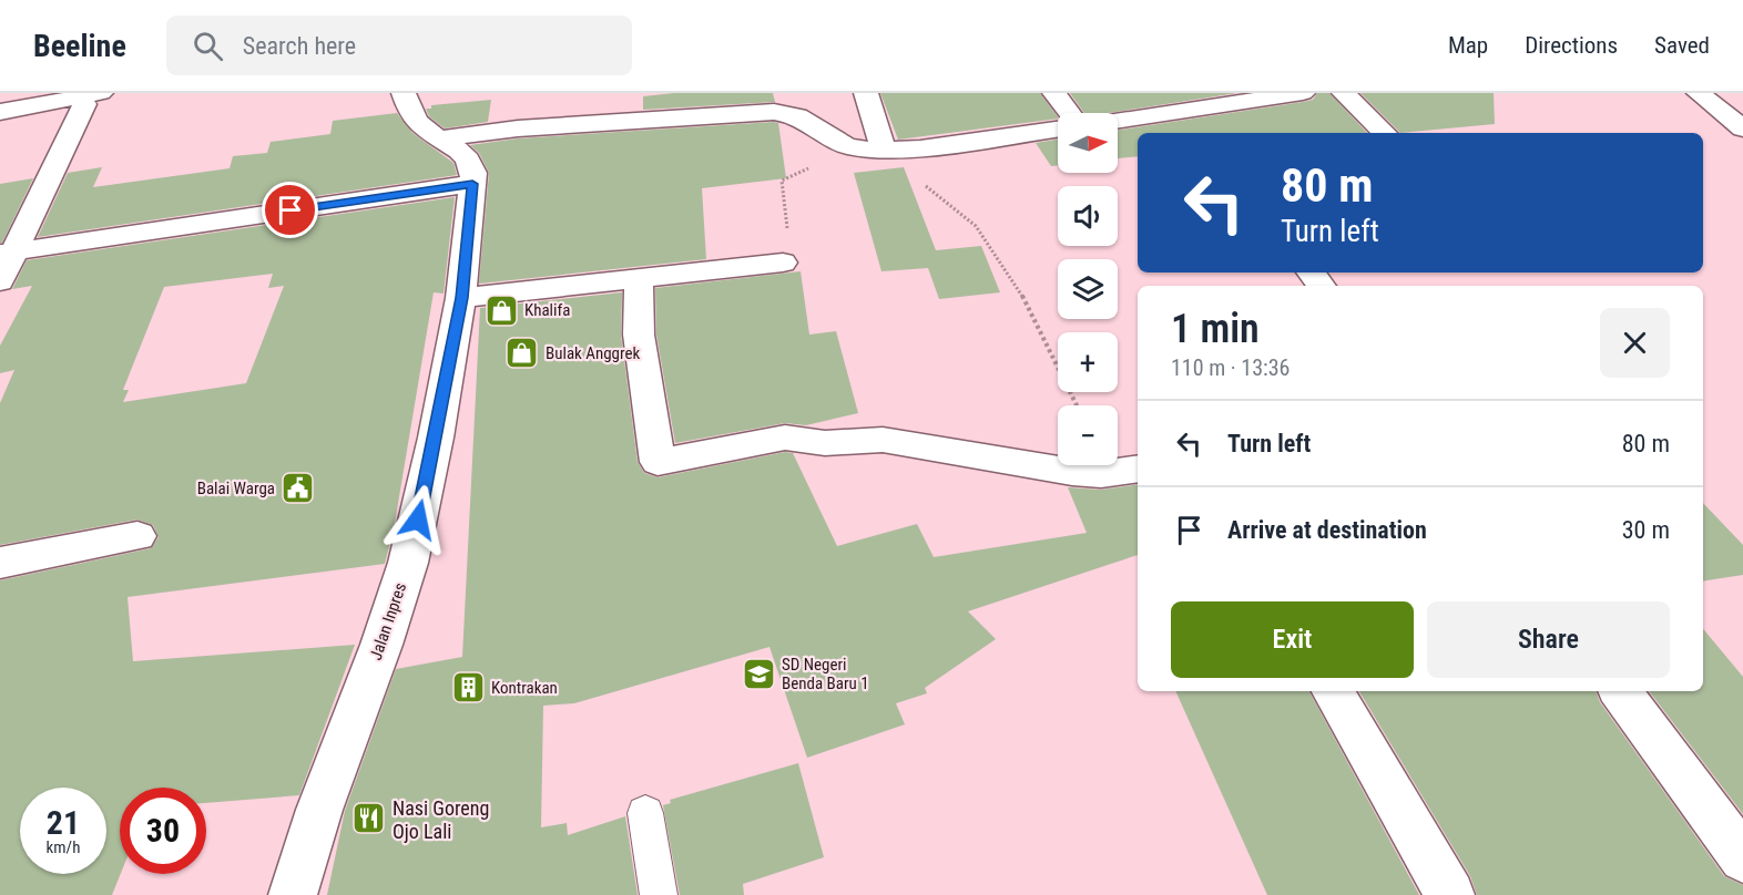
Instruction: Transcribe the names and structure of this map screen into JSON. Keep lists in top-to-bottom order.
{
  "streets": {
    "street": ["Jalan Inpres"]
  },
  "places": {
    "shop": ["Khalifa", "Bulak Anggrek"],
    "public building": ["Balai Warga"],
    "school or university": ["SD Negeri Benda Baru 1"],
    "building": ["Kontrakan"],
    "restaurant": ["Nasi Goreng Ojo Lali"]
  },
  "north": "right",
  "page": {
    "header": "Beeline",
    "search": "Search here",
    "nav": ["Map", "Directions", "Saved"],
    "map_buttons": ["+", "−"],
    "turn": ["80 m", "Turn left"],
    "heading": ["1 min", "110 m · 13:36"],
    "list": [
      {
        "name": "Turn left",
        "value": "80 m"
      },
      {
        "name": "Arrive at destination",
        "value": "30 m"
      }
    ],
    "buttons": ["Exit", "Share"],
    "speed": "21 km/h",
    "limit": "30"
  }
}
